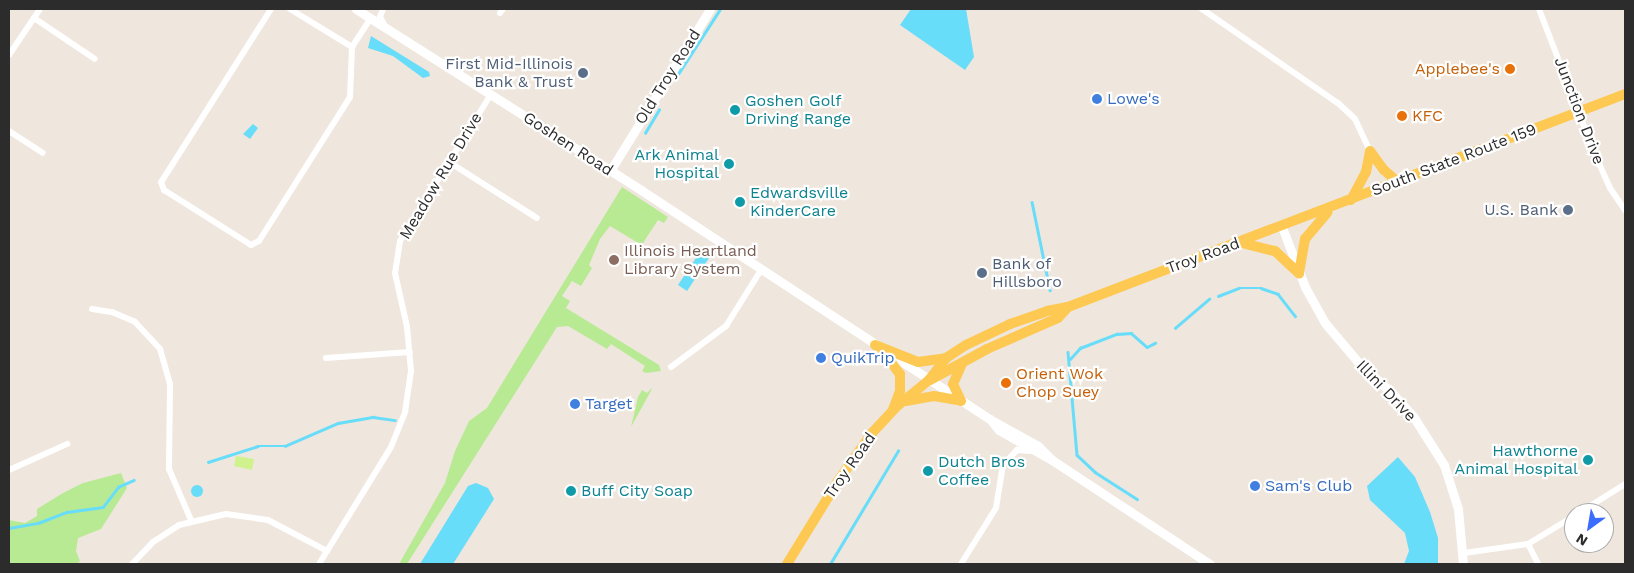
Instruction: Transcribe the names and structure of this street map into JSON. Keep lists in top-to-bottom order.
{
  "streets": {
    "main road": ["South State Route 159", "Troy Road"],
    "street": [
      "Old Troy Road",
      "Junction Drive",
      "Goshen Road",
      "Meadow Rue Drive",
      "Illini Drive"
    ]
  },
  "crossings": [
    ["Old Troy Road", "Goshen Road"],
    ["Junction Drive", "South State Route 159"],
    ["Goshen Road", "Meadow Rue Drive"],
    ["Goshen Road", "Troy Road"],
    ["South State Route 159", "Troy Road"],
    ["South State Route 159", "Illini Drive"],
    ["Troy Road", "Illini Drive"]
  ],
  "places": [
    "Applebee's",
    "First Mid-Illinois Bank & Trust",
    "Lowe's",
    "Goshen Golf Driving Range",
    "KFC",
    "Ark Animal Hospital",
    "Edwardsville KinderCare",
    "U.S. Bank",
    "Illinois Heartland Library System",
    "Bank of Hillsboro",
    "QuikTrip",
    "Orient Wok Chop Suey",
    "Target",
    "Hawthorne Animal Hospital",
    "Dutch Bros Coffee",
    "Sam's Club",
    "Buff City Soap"
  ],
  "north": "bottom left"
}
